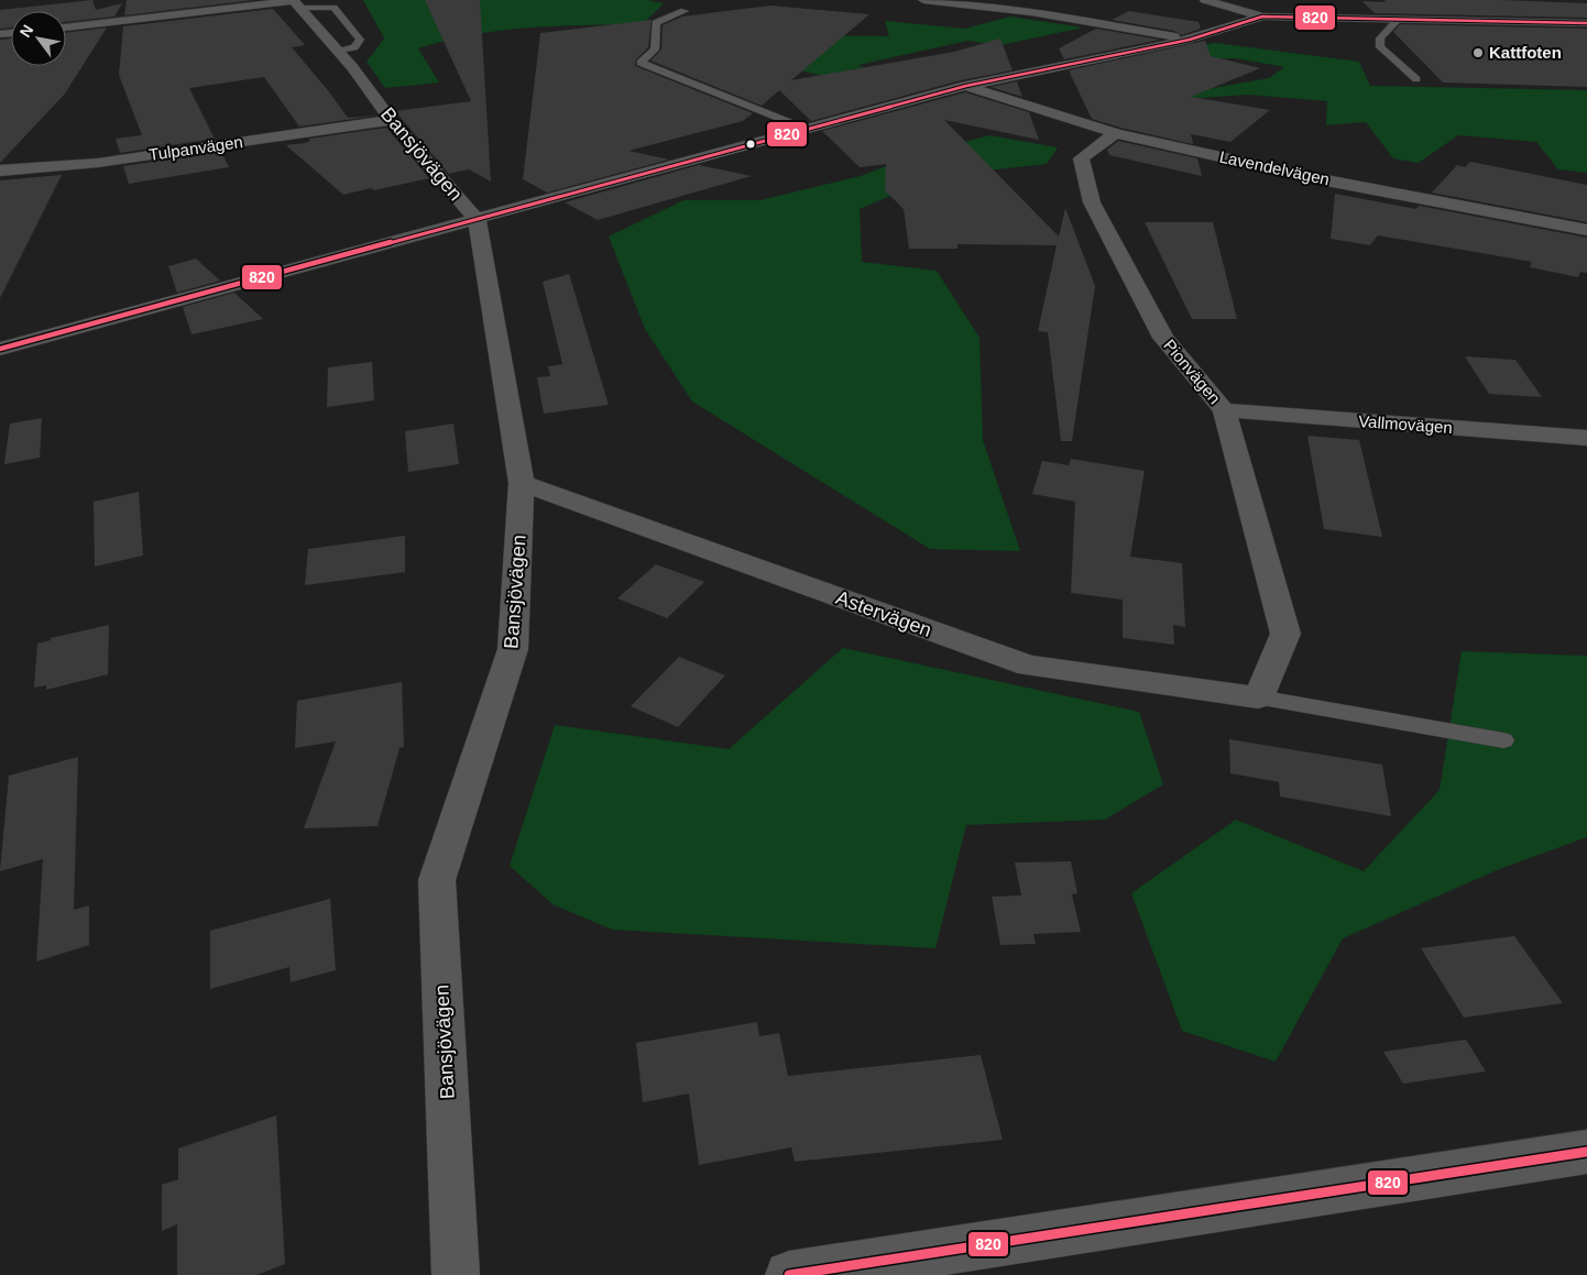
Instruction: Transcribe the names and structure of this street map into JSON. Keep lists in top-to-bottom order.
{
  "streets": {
    "street": [
      "Tulpanvägen",
      "Bansjövägen",
      "Lavendelvägen",
      "Pionvägen",
      "Vallmovägen",
      "Astervägen"
    ]
  },
  "crossings": [
    ["Tulpanvägen", "Bansjövägen"],
    ["Bansjövägen", "Astervägen"],
    ["Lavendelvägen", "Pionvägen"],
    ["Pionvägen", "Vallmovägen"],
    ["Pionvägen", "Astervägen"]
  ],
  "places": ["Kattfoten"],
  "lines": ["transit line 820"],
  "north": "top left"
}
